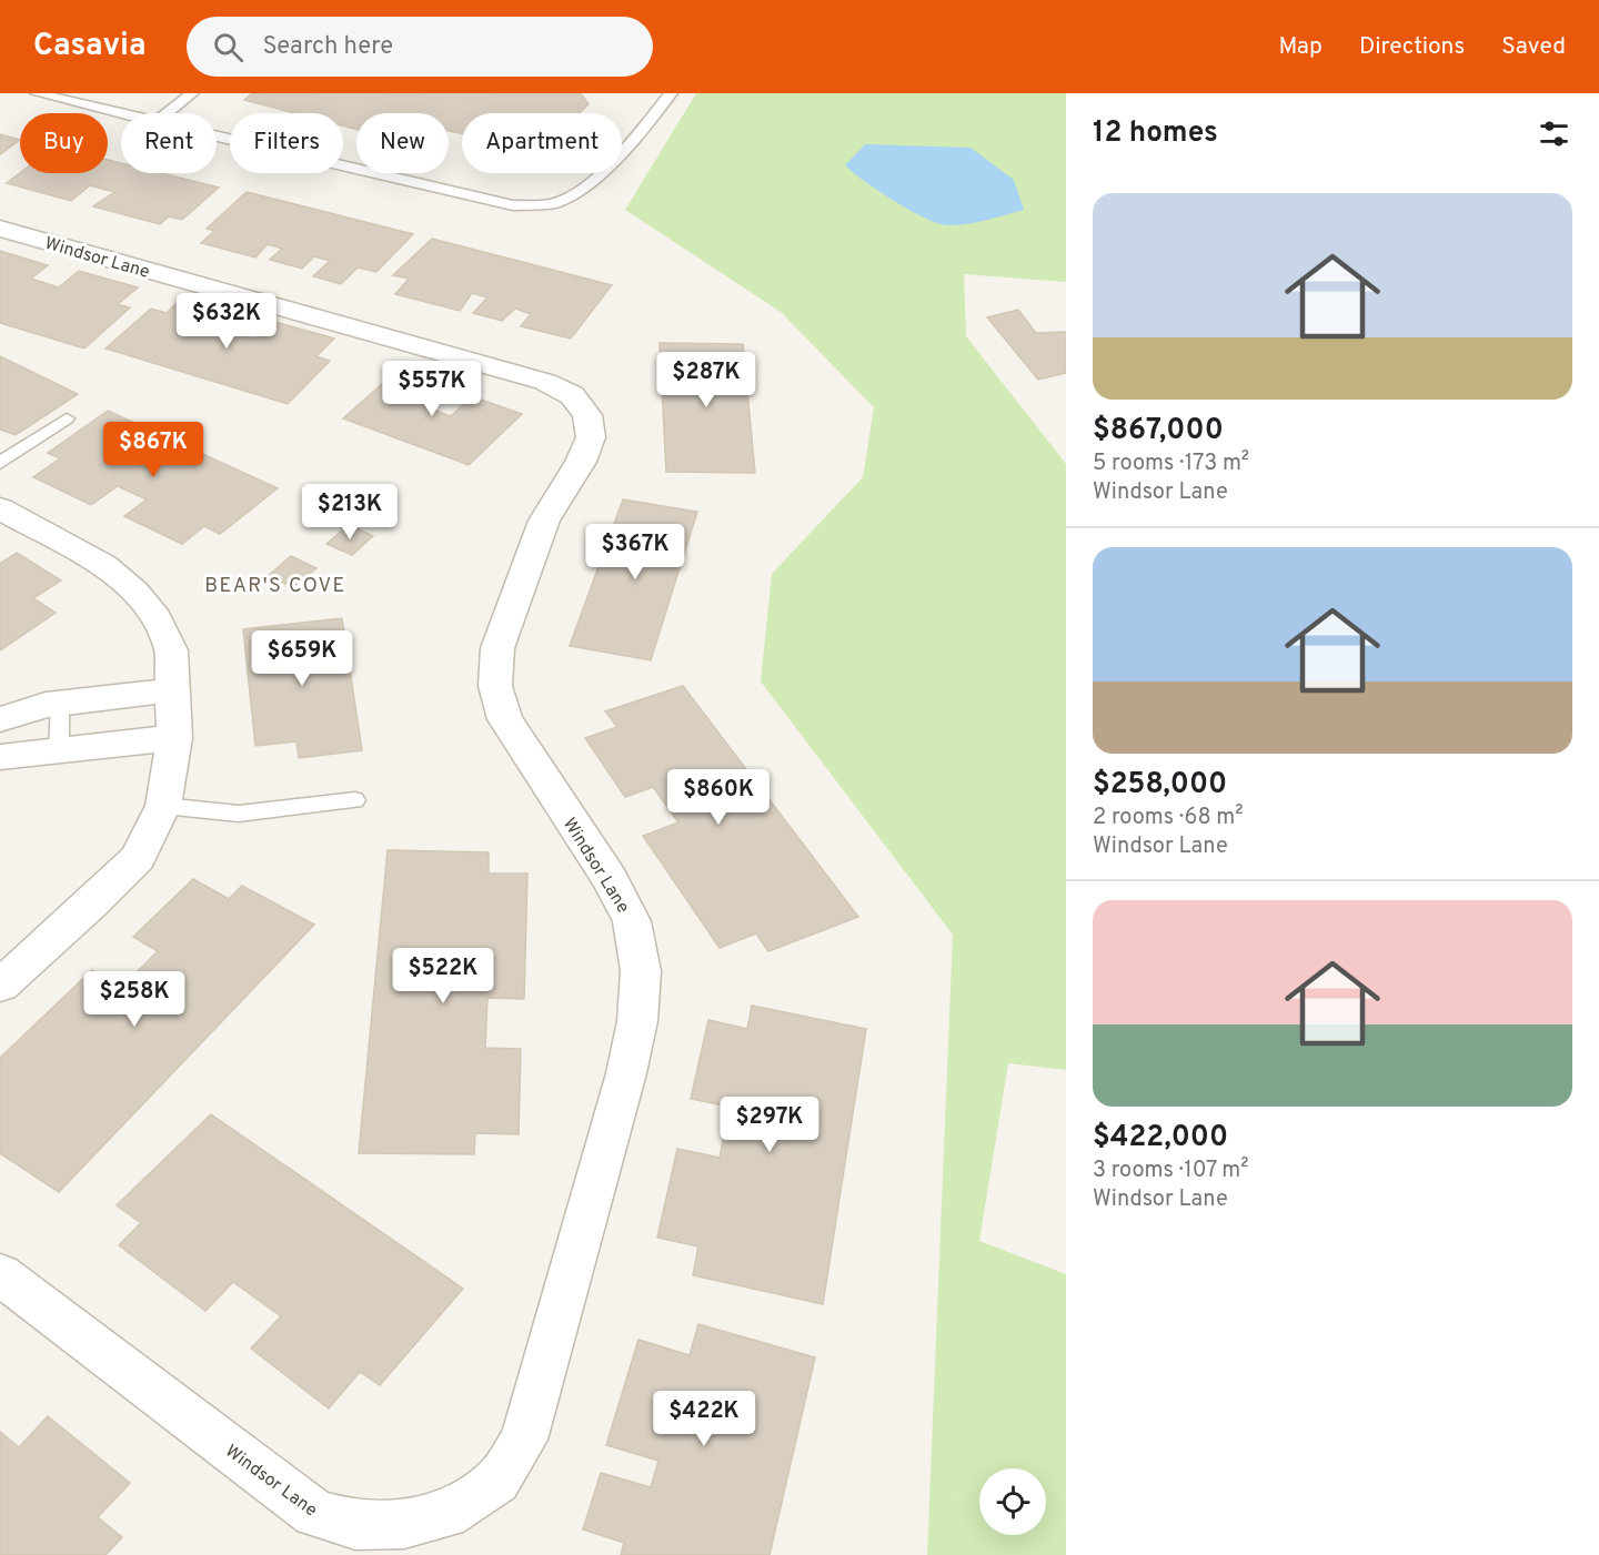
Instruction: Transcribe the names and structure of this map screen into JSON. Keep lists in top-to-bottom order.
{
  "streets": {
    "street": ["Windsor Lane"]
  },
  "districts": ["BEAR'S COVE"],
  "page": {
    "header": "Casavia",
    "search": "Search here",
    "nav": ["Map", "Directions", "Saved"],
    "heading": "12 homes",
    "chip": [
      "Buy",
      "Rent",
      "Filters",
      "New",
      "Apartment"
    ],
    "list": [
      {
        "name": "$867,000",
        "note": "5 rooms · 173 m² · Windsor Lane"
      },
      {
        "name": "$258,000",
        "note": "2 rooms · 68 m² · Windsor Lane"
      },
      {
        "name": "$422,000",
        "note": "3 rooms · 107 m² · Windsor Lane"
      }
    ],
    "price": [
      "$632K",
      "$287K",
      "$557K",
      "$867K",
      "$213K",
      "$367K",
      "$659K",
      "$860K",
      "$522K",
      "$258K",
      "$297K",
      "$422K"
    ]
  }
}
